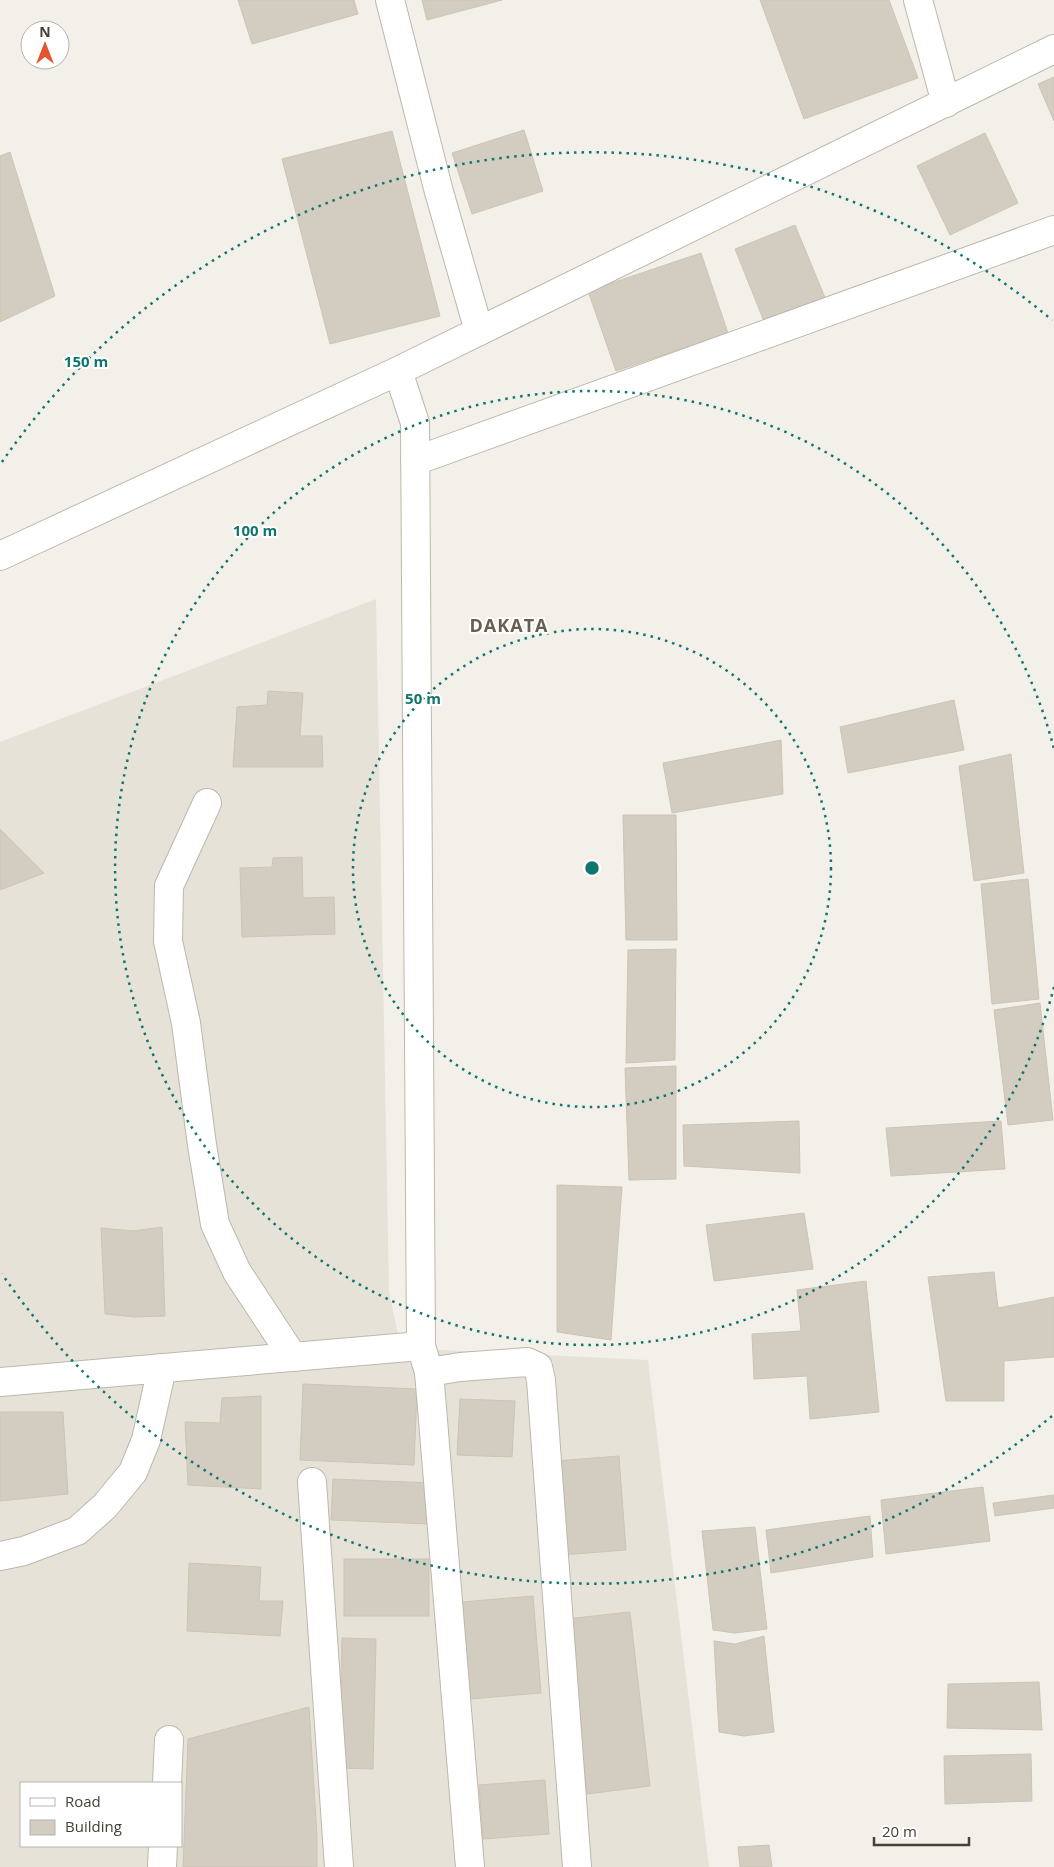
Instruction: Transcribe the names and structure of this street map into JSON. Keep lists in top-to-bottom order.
{
  "districts": ["DAKATA"],
  "legend": ["Road", "Building"],
  "scale_bar": "20 m",
  "north": "top",
  "rings": ["150 m", "100 m", "50 m"]
}
